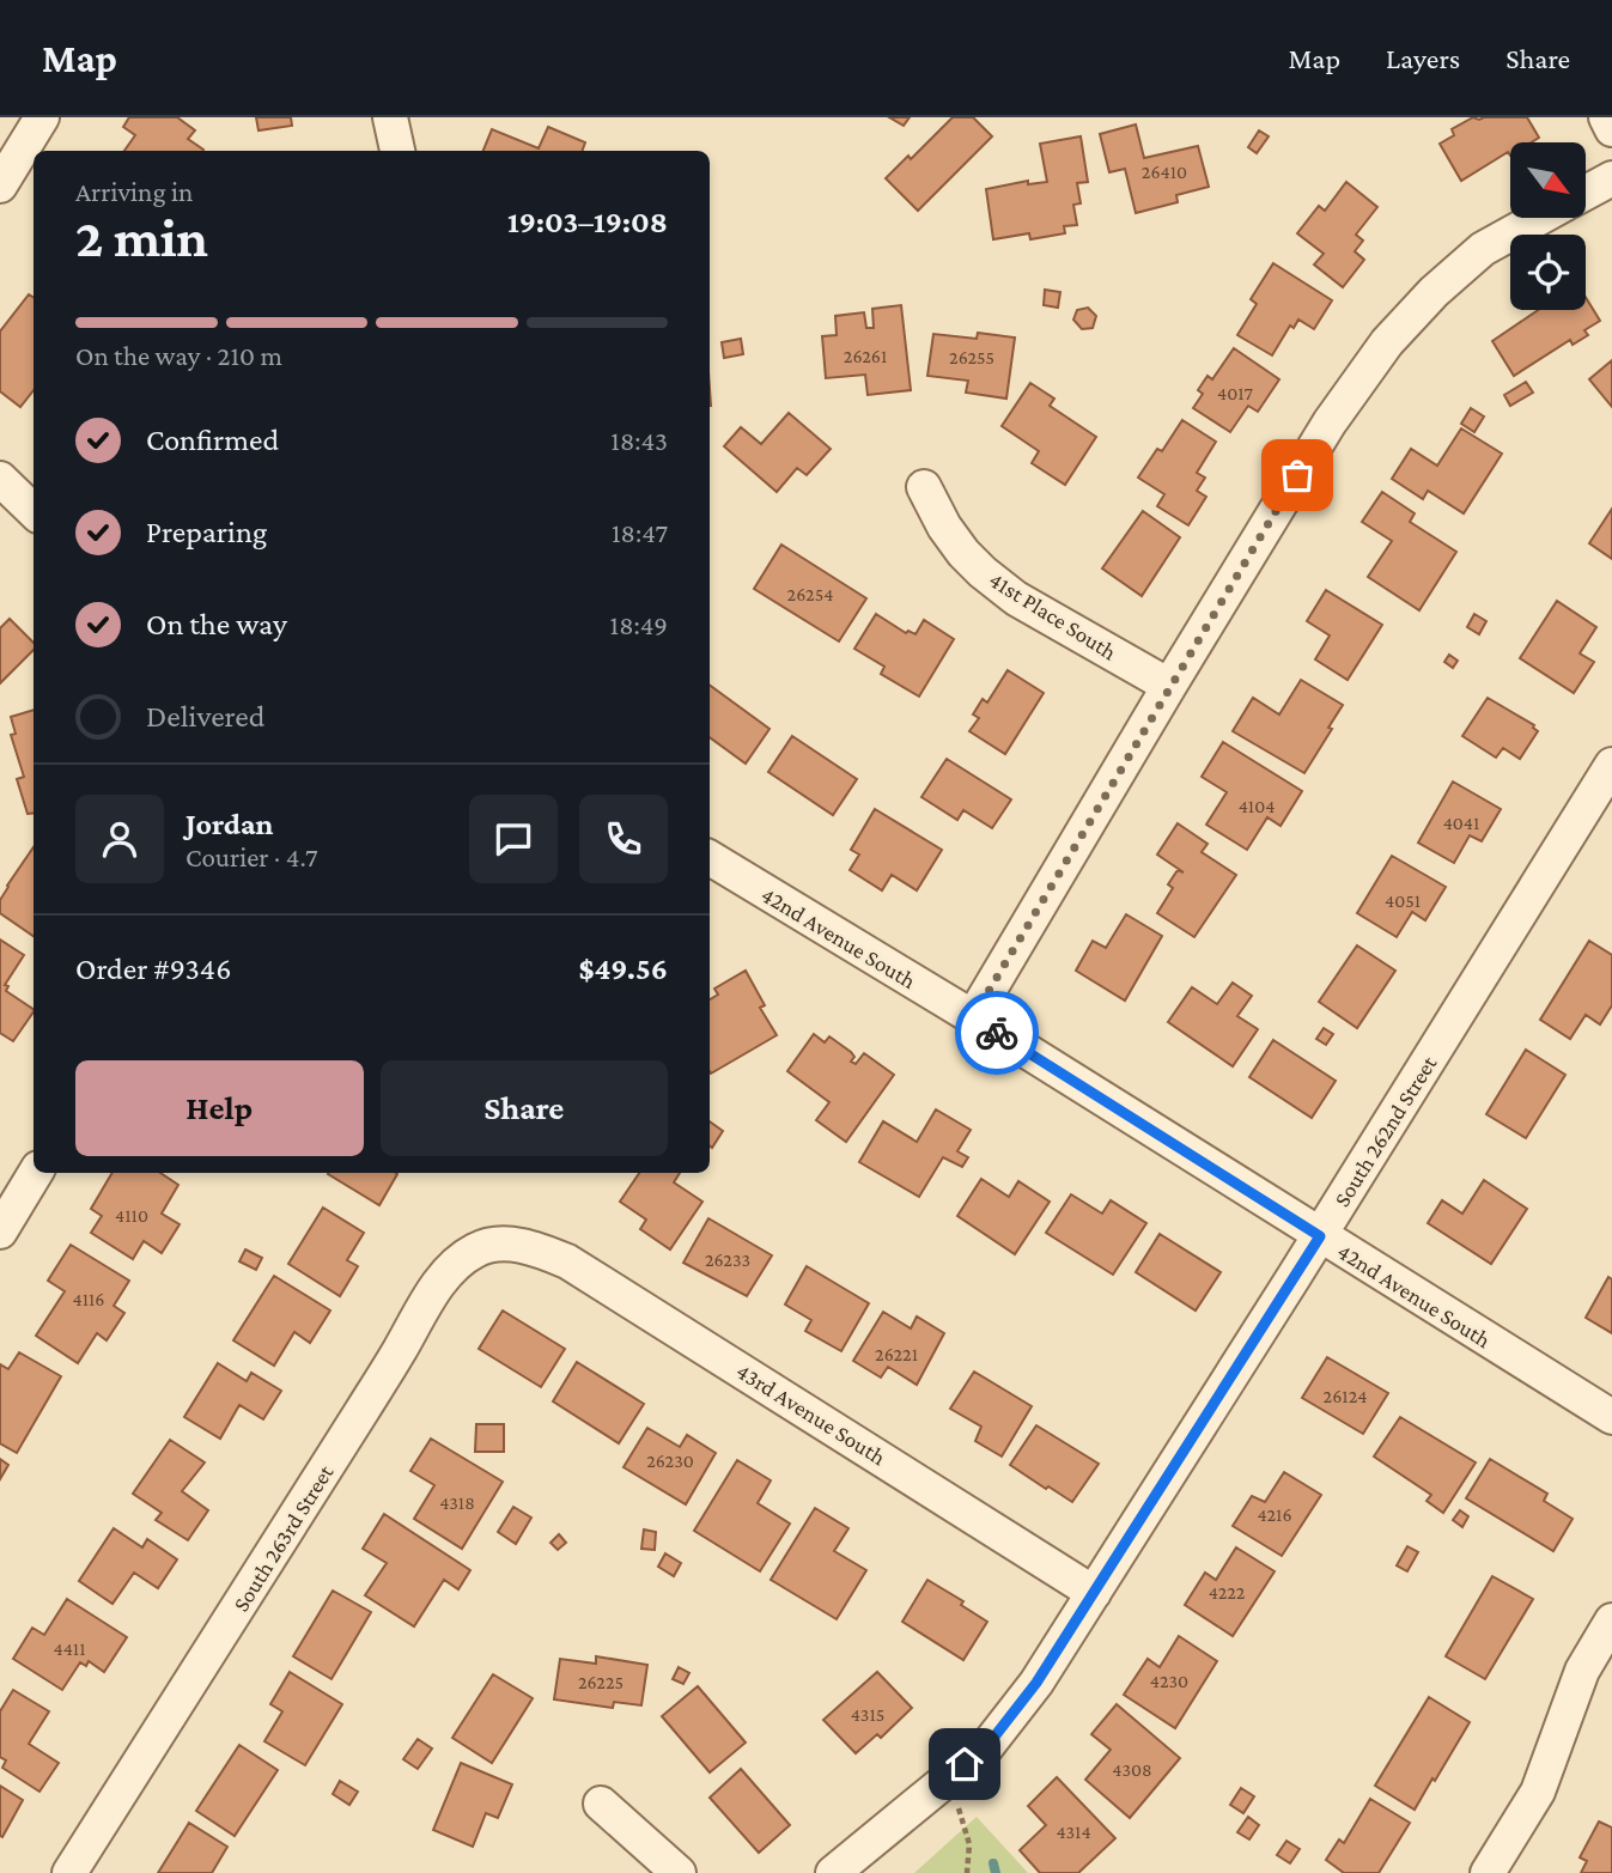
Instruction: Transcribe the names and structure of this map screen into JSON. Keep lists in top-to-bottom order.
{
  "streets": {
    "street": [
      "41st Place South",
      "42nd Avenue South",
      "South 262nd Street",
      "43rd Avenue South",
      "South 263rd Street"
    ]
  },
  "crossings": [
    ["42nd Avenue South", "South 262nd Street"],
    ["South 262nd Street", "43rd Avenue South"],
    ["43rd Avenue South", "South 263rd Street"]
  ],
  "house_numbers": [
    "26410",
    "26261",
    "26255",
    "4017",
    "26254",
    "4104",
    "4041",
    "4051",
    "4110",
    "26233",
    "4116",
    "26221",
    "26124",
    "26230",
    "4318",
    "4216",
    "4222",
    "4411",
    "4230",
    "26225",
    "4315",
    "4308",
    "4314"
  ],
  "north": "bottom right",
  "page": {
    "header": "Map",
    "nav": ["Map", "Layers", "Share"],
    "heading": ["2 min", "Arriving in", "19:03–19:08"],
    "panel": [
      "Jordan",
      "Courier · 4.7",
      "Order #9346",
      "$49.56"
    ],
    "bar": "On the way · 210 m",
    "list": [
      ["Confirmed", "18:43"],
      ["Preparing", "18:47"],
      ["On the way", "18:49"],
      "Delivered"
    ],
    "buttons": ["Help", "Share"]
  }
}
